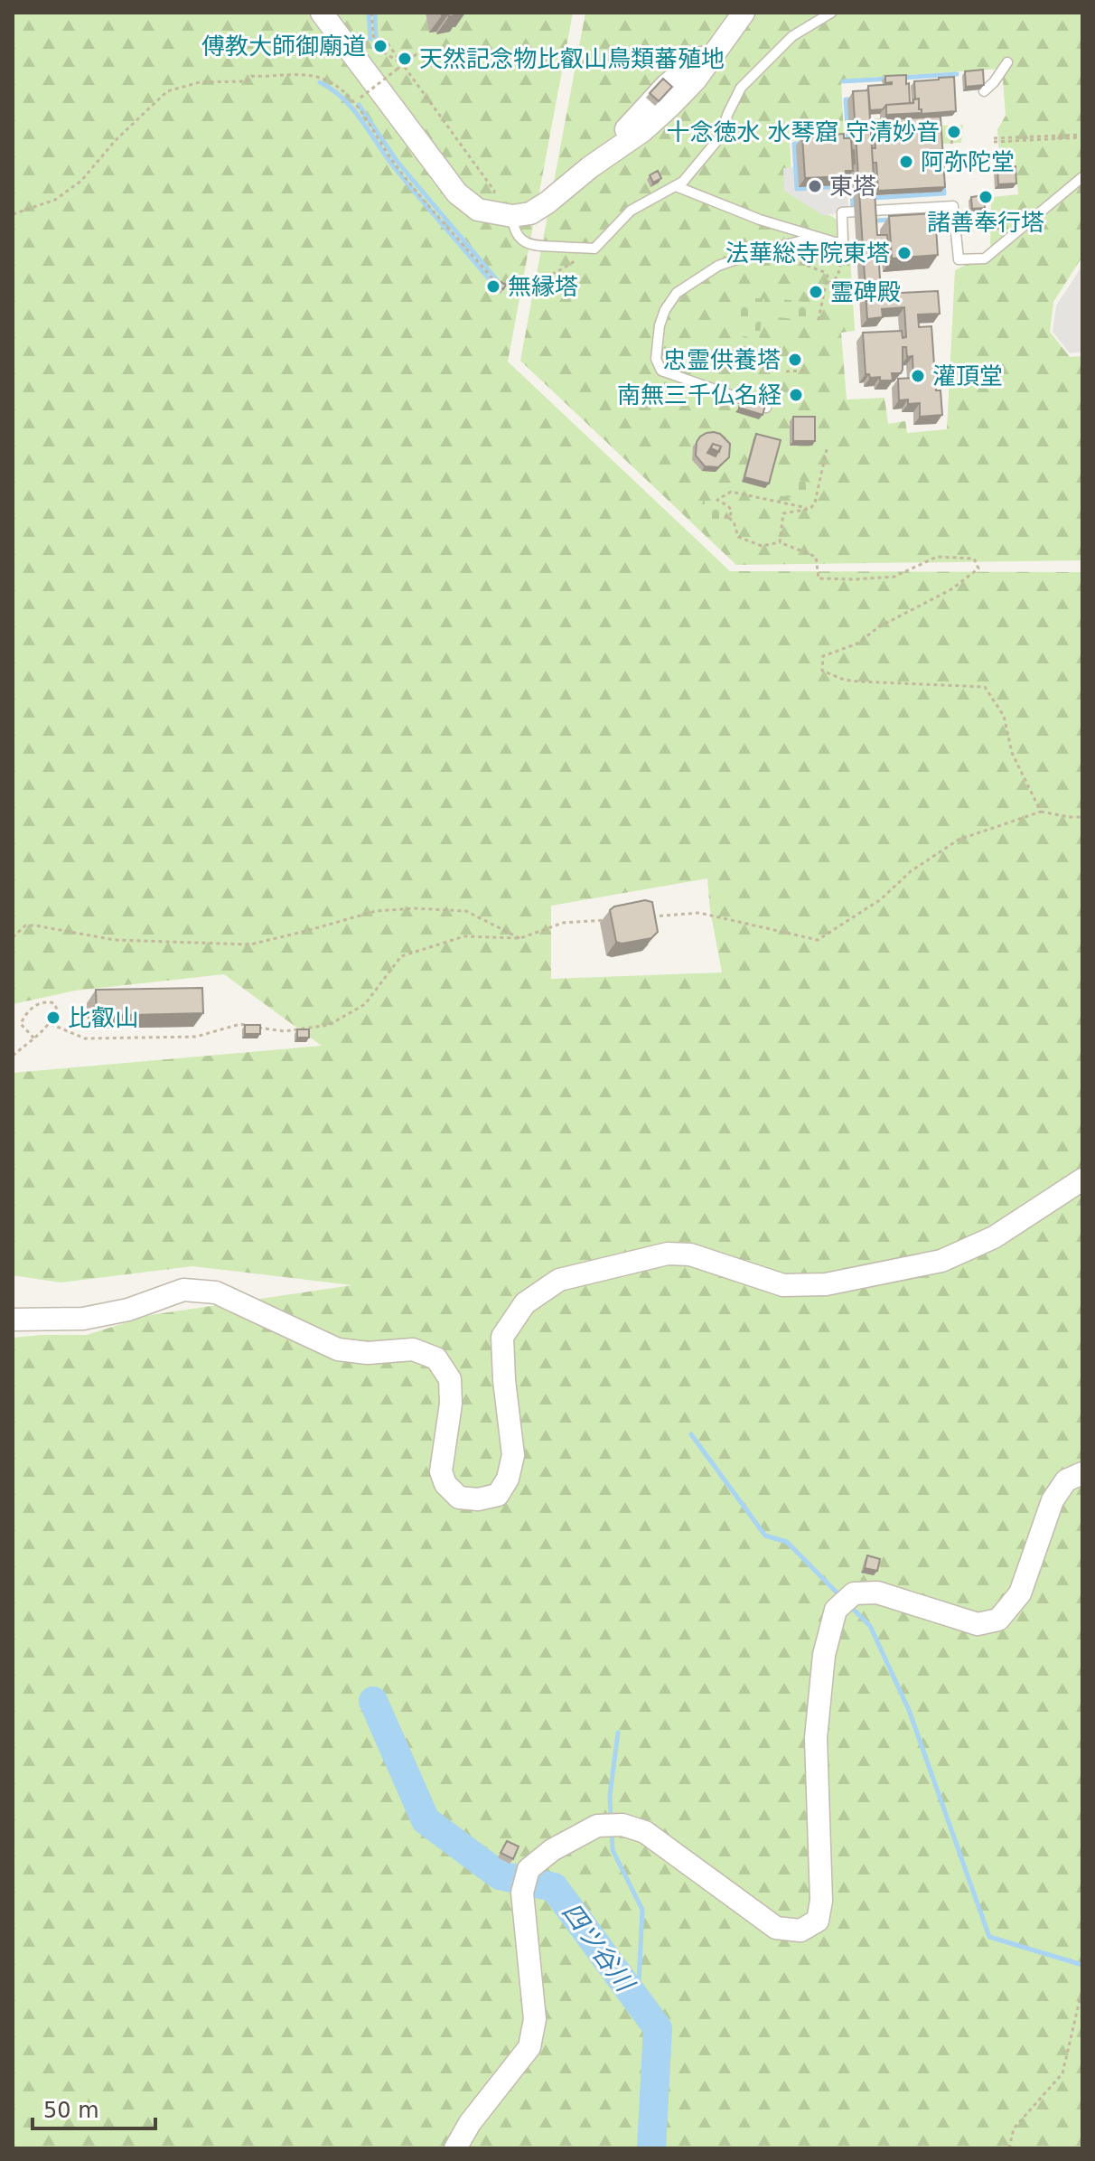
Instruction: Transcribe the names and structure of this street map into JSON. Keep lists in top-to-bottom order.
{
  "water": ["四ツ谷川"],
  "places": [
    "傅教大師御廟道",
    "天然記念物比叡山鳥類蕃殖地",
    "十念徳水 水琴窟 守清妙音",
    "阿弥陀堂",
    "東塔",
    "諸善奉行塔",
    "法華総寺院東塔",
    "無縁塔",
    "霊碑殿",
    "忠霊供養塔",
    "灌頂堂",
    "南無三千仏名経",
    "比叡山"
  ],
  "scale_bar": "50 m"
}
